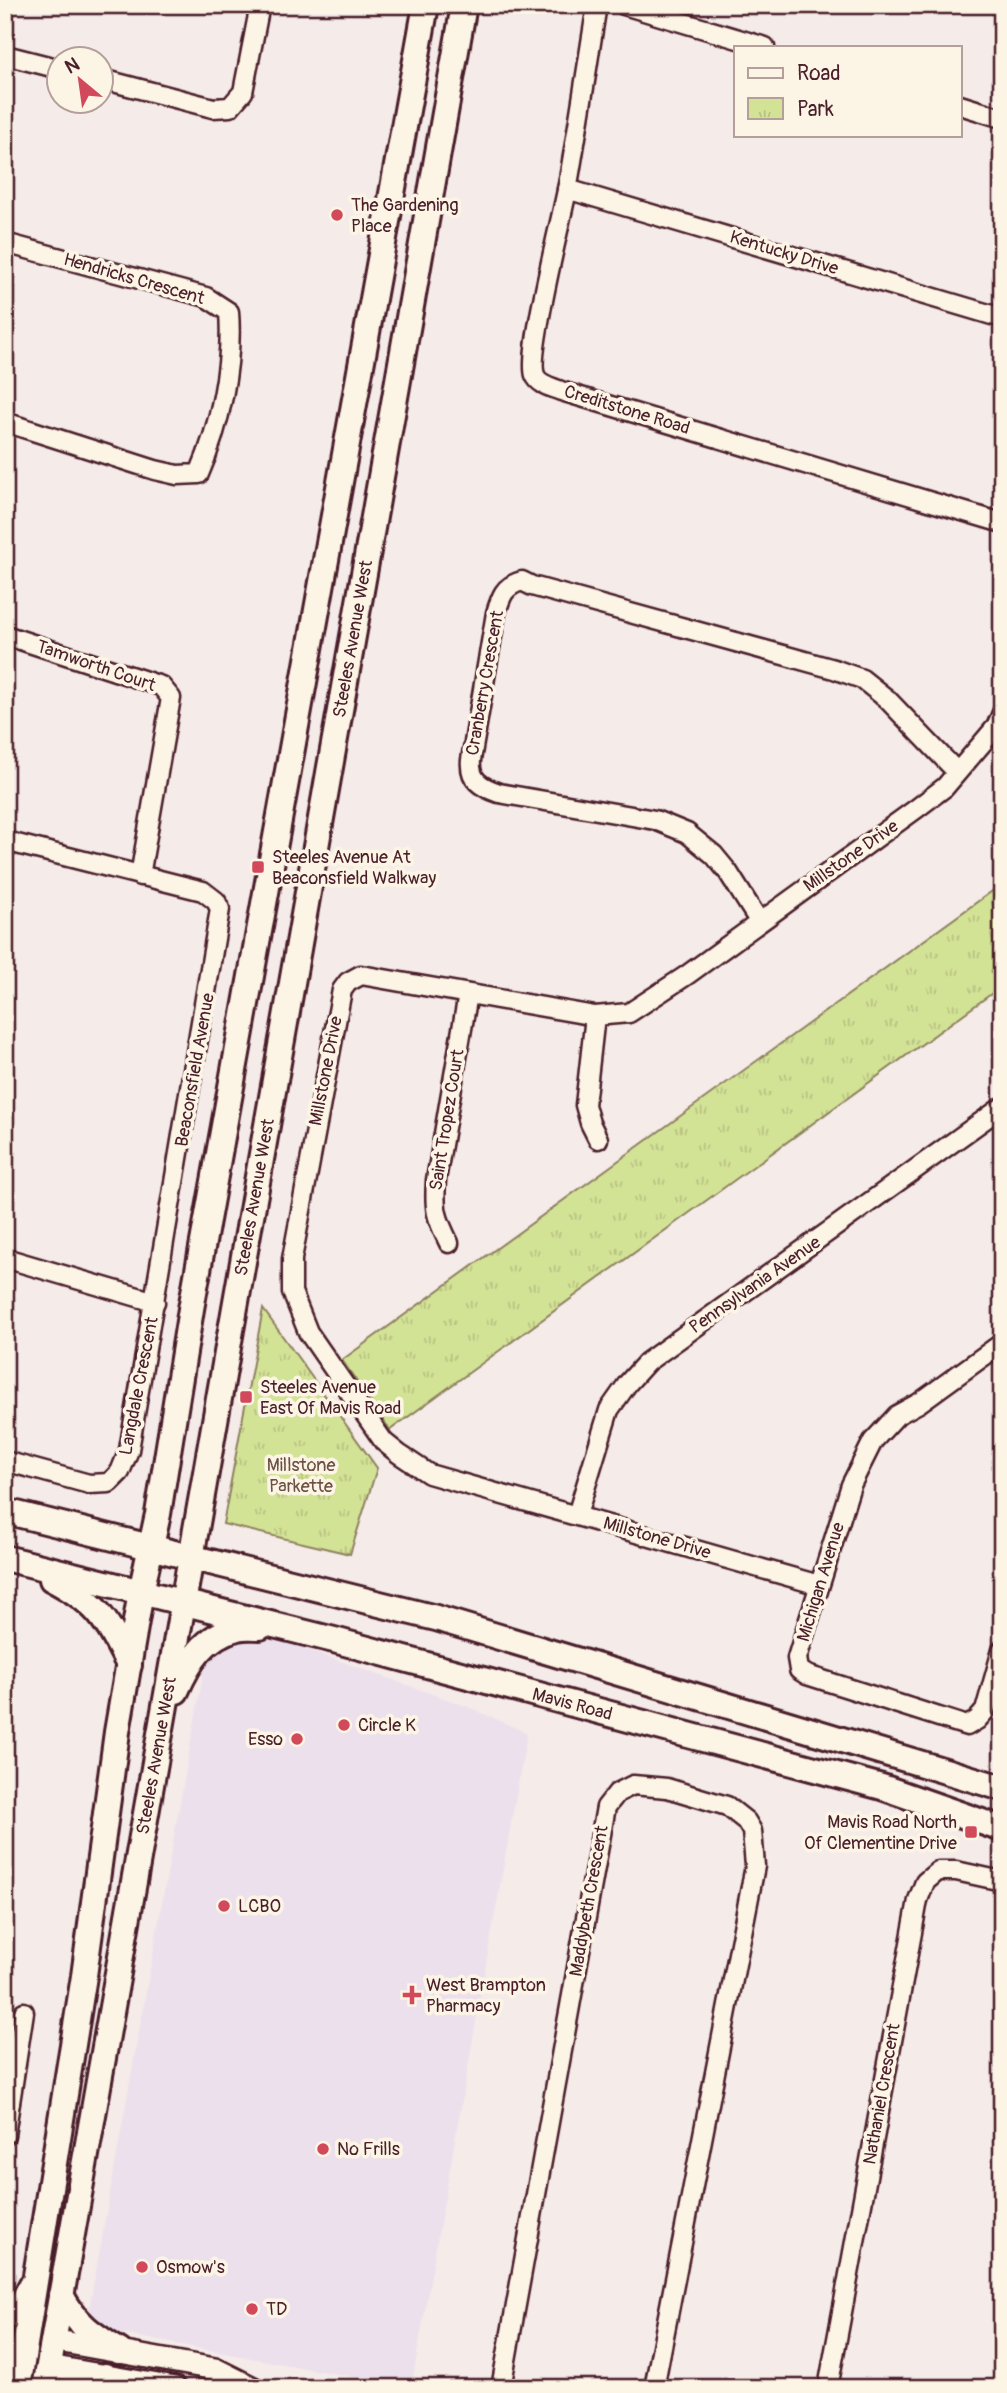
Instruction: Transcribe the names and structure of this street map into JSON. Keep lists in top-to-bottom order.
{
  "streets": {
    "main road": ["Steeles Avenue West", "Mavis Road"],
    "street": [
      "Kentucky Drive",
      "Hendricks Crescent",
      "Creditstone Road",
      "Tamworth Court",
      "Cranberry Crescent",
      "Millstone Drive",
      "Beaconsfield Avenue",
      "Saint Tropez Court",
      "Pennsylvania Avenue",
      "Langdale Crescent",
      "Michigan Avenue",
      "Maddybeth Crescent",
      "Nathaniel Crescent"
    ]
  },
  "crossings": [
    ["Kentucky Drive", "Creditstone Road"],
    ["Steeles Avenue West", "Mavis Road"],
    ["Tamworth Court", "Beaconsfield Avenue"],
    ["Cranberry Crescent", "Millstone Drive"],
    ["Millstone Drive", "Saint Tropez Court"],
    ["Millstone Drive", "Pennsylvania Avenue"],
    ["Millstone Drive", "Michigan Avenue"],
    ["Beaconsfield Avenue", "Langdale Crescent"]
  ],
  "parks": ["Millstone Parkette"],
  "places": {
    "other": [
      "The Gardening Place",
      "Circle K",
      "Esso",
      "LCBO",
      "No Frills",
      "Osmow's",
      "TD"
    ],
    "transit": ["Steeles Avenue At Beaconsfield Walkway", "Steeles Avenue East Of Mavis Road", "Mavis Road North Of Clementine Drive"],
    "health": ["West Brampton Pharmacy"]
  },
  "legend": ["Road", "Park"],
  "north": "top left"
}
